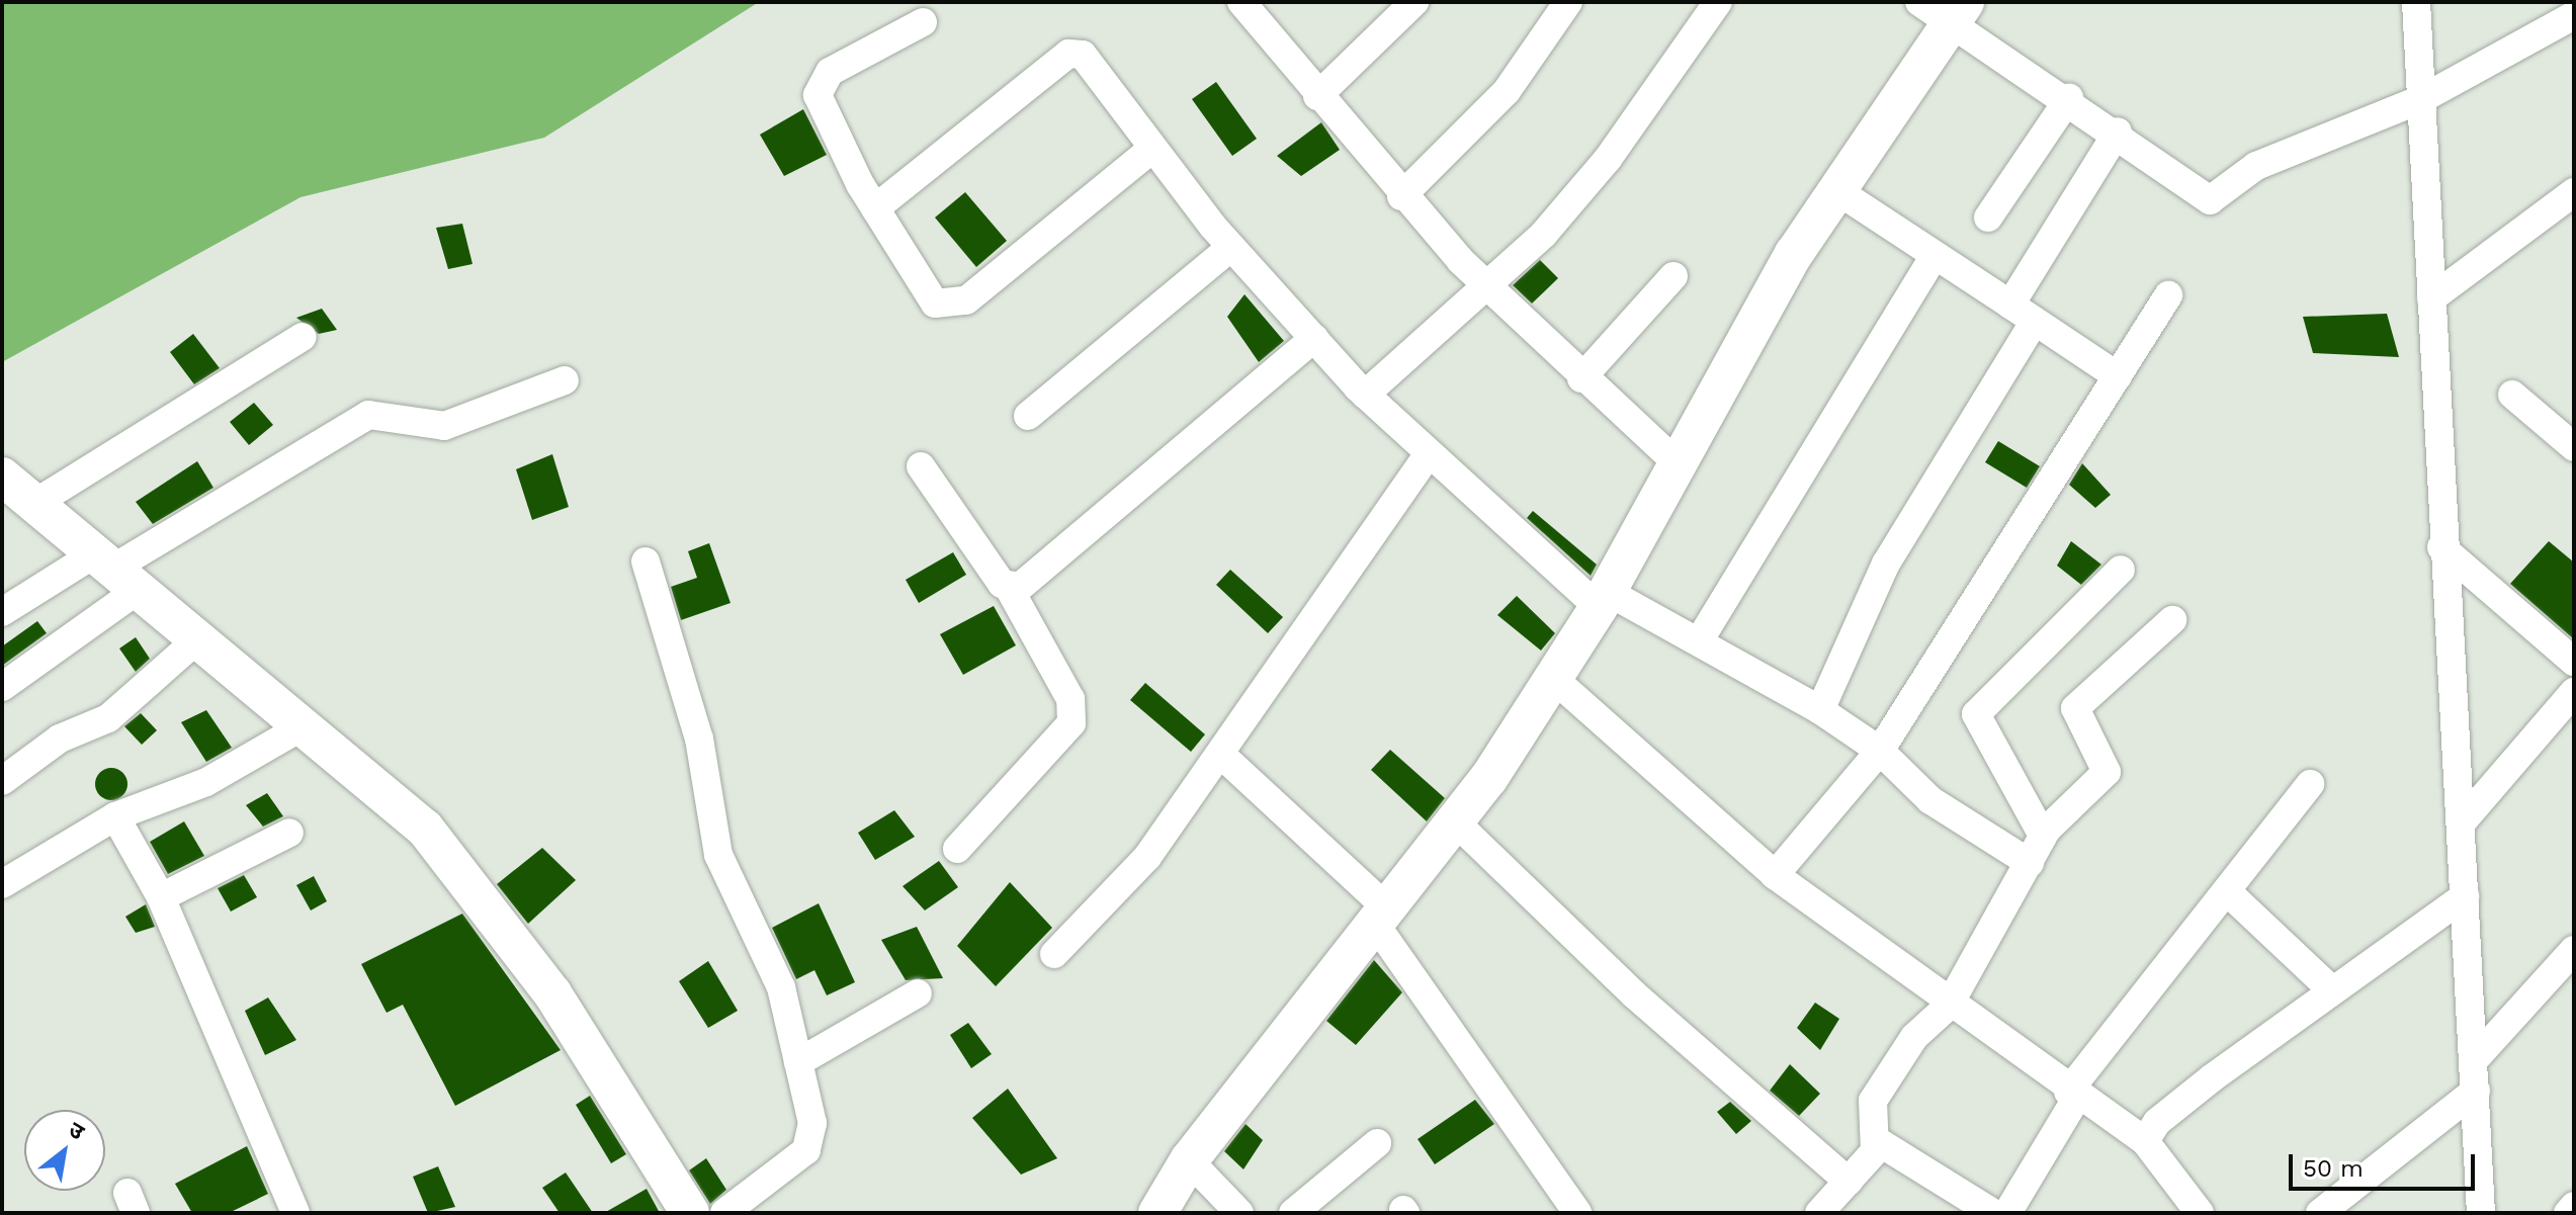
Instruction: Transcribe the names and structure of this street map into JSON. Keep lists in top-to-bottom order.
{
  "scale_bar": "50 m",
  "north": "top right"
}
